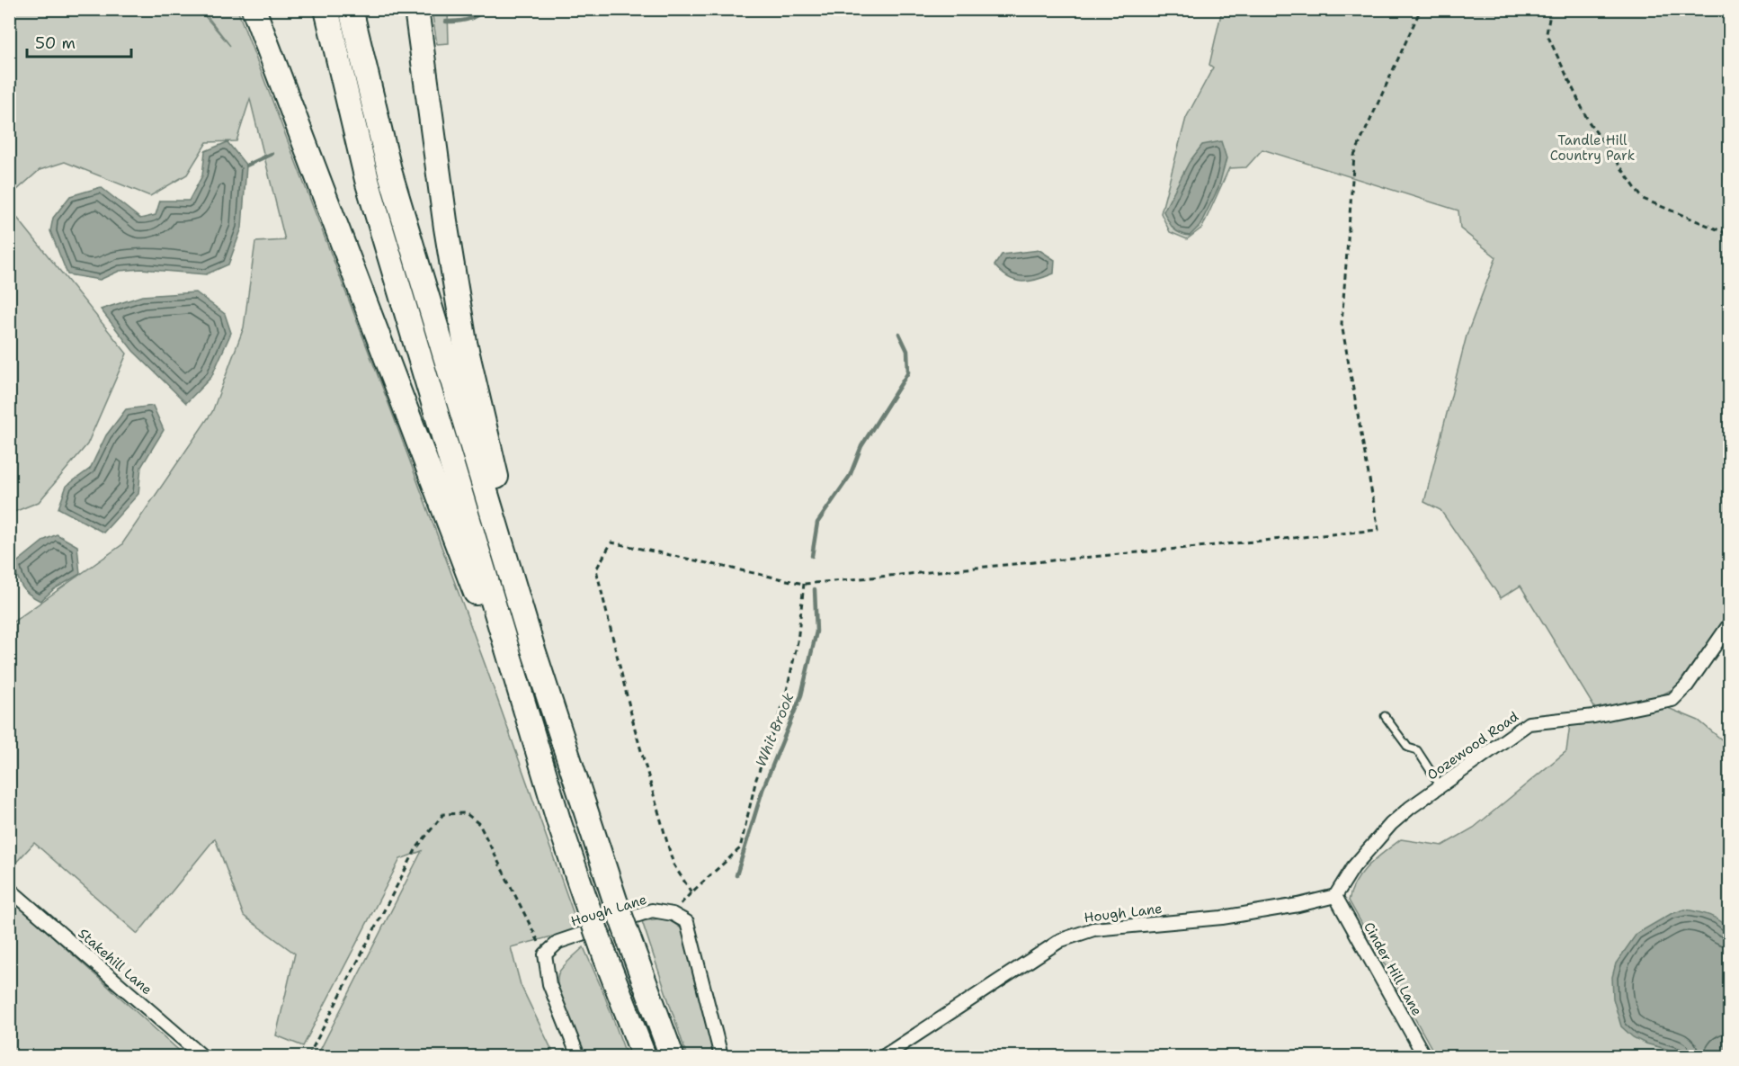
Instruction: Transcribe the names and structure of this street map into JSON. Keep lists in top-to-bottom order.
{
  "streets": {
    "street": [
      "Oozewood Road",
      "Hough Lane",
      "Stakehill Lane",
      "Cinder Hill Lane"
    ]
  },
  "crossings": [
    ["Oozewood Road", "Hough Lane"],
    ["Oozewood Road", "Cinder Hill Lane"],
    ["Hough Lane", "Cinder Hill Lane"]
  ],
  "water": ["Whit Brook"],
  "parks": ["Tandle Hill Country Park"],
  "scale_bar": "50 m"
}
